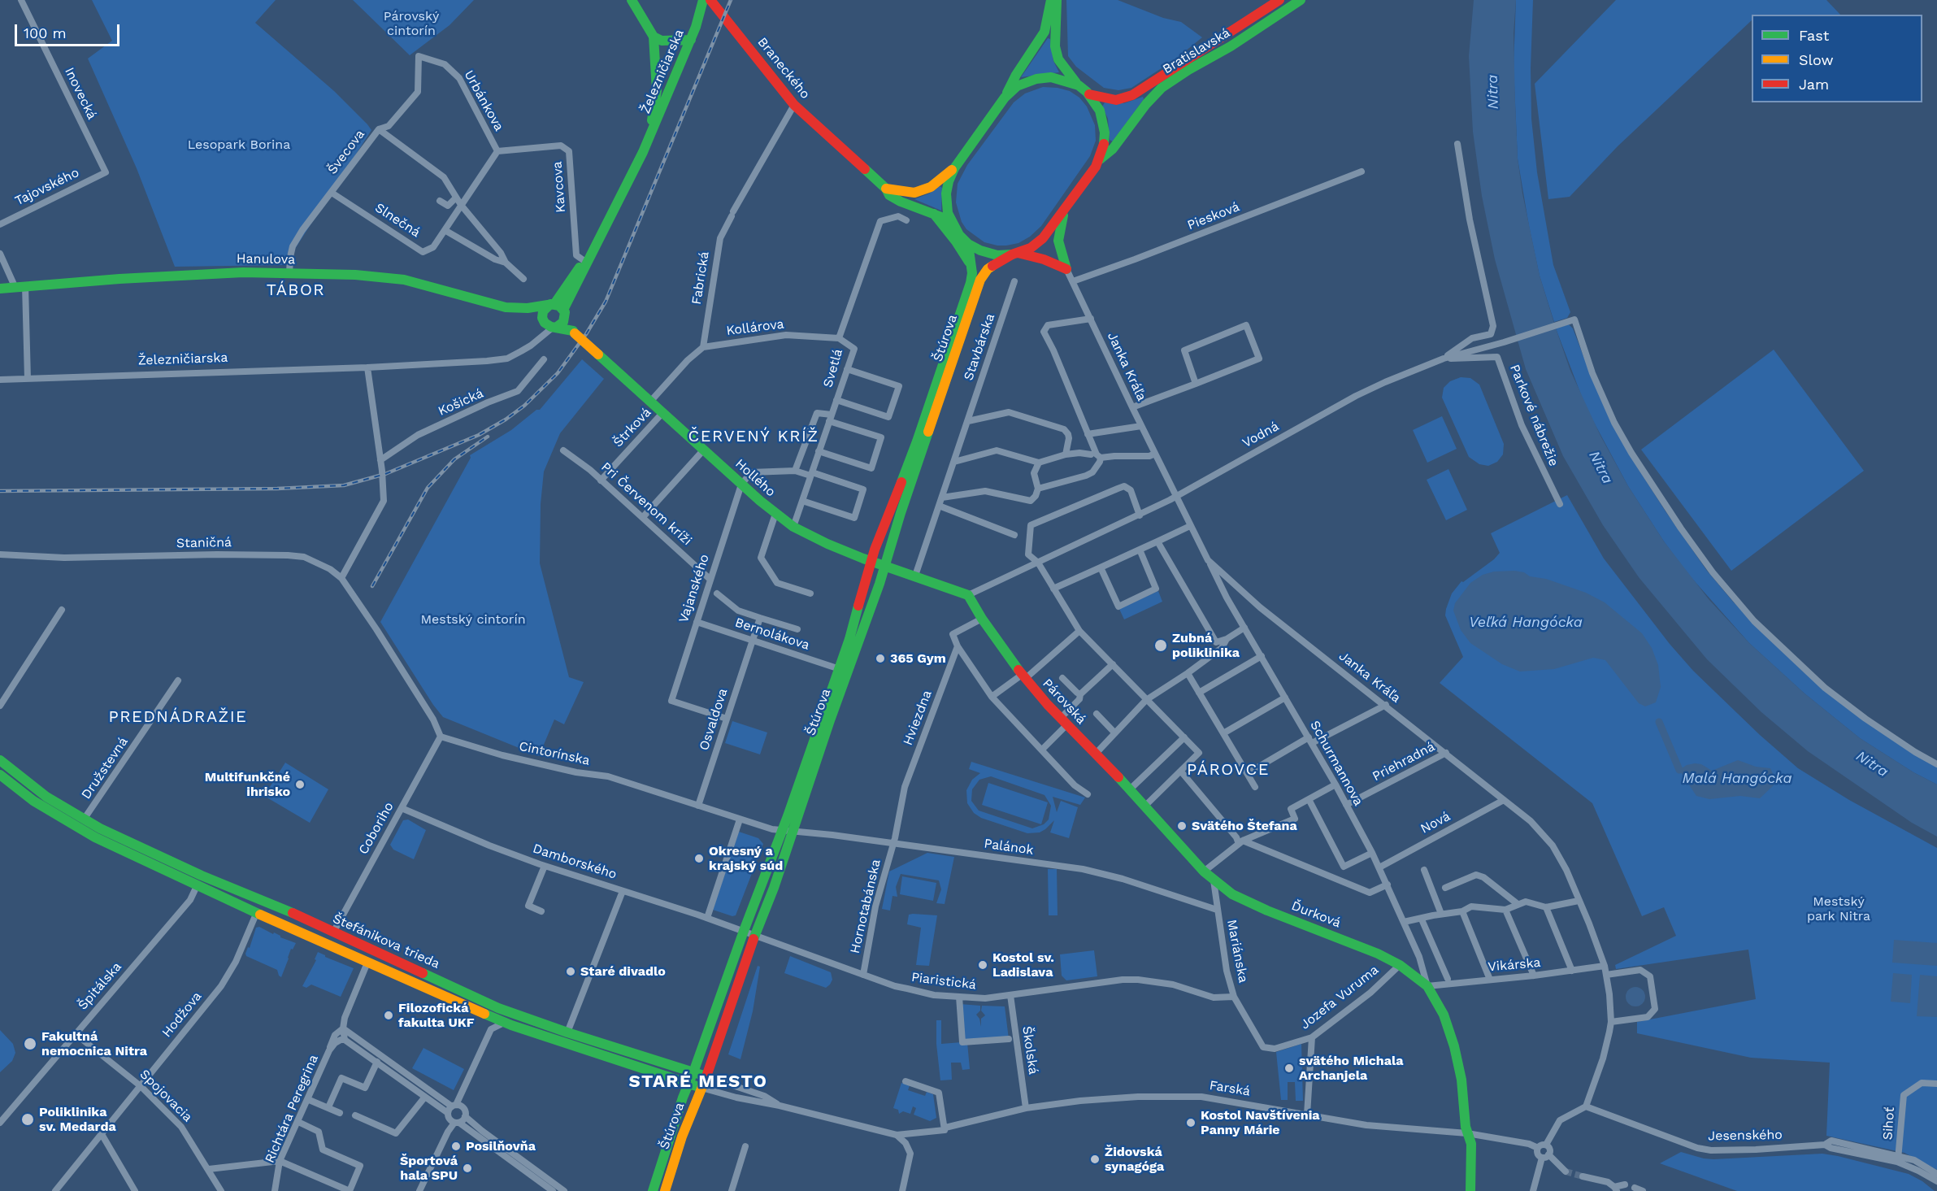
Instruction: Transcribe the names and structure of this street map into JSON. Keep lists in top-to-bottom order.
{
  "streets": {
    "main road": [
      "Bratislavská",
      "Braneckého",
      "Železničiarska",
      "Hanulova",
      "Štúrova",
      "Hollého",
      "Párovská",
      "Ďurková",
      "Štefánikova trieda"
    ],
    "street": [
      "Inovecká",
      "Urbánkova",
      "Švecova",
      "Tajovského",
      "Kavcova",
      "Piesková",
      "Slnečná",
      "Fabrická",
      "Kollárova",
      "Stavbárska",
      "Janka Kráľa",
      "Svetlá",
      "Košická",
      "Parkové nábrežie",
      "Štrková",
      "Vodná",
      "Pri Červenom kríži",
      "Staničná",
      "Vajanského",
      "Bernolákova",
      "Hviezdna",
      "Osvaldova",
      "Cintorínska",
      "Priehradná",
      "Schurmannova",
      "Družstevná",
      "Nová",
      "Coboriho",
      "Palánok",
      "Damborského",
      "Hornotabánska",
      "Mariánska",
      "Vikárska",
      "Piaristická",
      "Špitálska",
      "Jozefa Vuruma",
      "Hodžova",
      "Školská",
      "Farská",
      "Spojovacia",
      "Richtára Peregrina",
      "Sihoť",
      "Jesenského"
    ]
  },
  "crossings": [
    ["Bratislavská", "Braneckého"],
    ["Bratislavská", "Štúrova"],
    ["Braneckého", "Fabrická"],
    ["Braneckého", "Štúrova"],
    ["Železničiarska", "Kavcova"],
    ["Železničiarska", "Hanulova"],
    ["Železničiarska", "Hollého"],
    ["Inovecká", "Tajovského"],
    ["Urbánkova", "Švecova"],
    ["Urbánkova", "Kavcova"],
    ["Urbánkova", "Slnečná"],
    ["Švecova", "Slnečná"],
    ["Kavcova", "Slnečná"],
    ["Piesková", "Janka Kráľa"],
    ["Hanulova", "Hollého"],
    ["Fabrická", "Kollárova"],
    ["Kollárova", "Svetlá"],
    ["Štúrova", "Hollého"],
    ["Štúrova", "Bernolákova"],
    ["Štúrova", "Cintorínska"],
    ["Štúrova", "Palánok"],
    ["Štúrova", "Damborského"],
    ["Štúrova", "Štefánikova trieda"],
    ["Štúrova", "Piaristická"],
    ["Janka Kráľa", "Vodná"],
    ["Janka Kráľa", "Priehradná"],
    ["Janka Kráľa", "Schurmannova"],
    ["Janka Kráľa", "Nová"],
    ["Janka Kráľa", "Vikárska"],
    ["Janka Kráľa", "Jesenského"],
    ["Svetlá", "Hollého"],
    ["Parkové nábrežie", "Vodná"],
    ["Štrková", "Hollého"],
    ["Štrková", "Pri Červenom kríži"],
    ["Vodná", "Párovská"],
    ["Hollého", "Vajanského"],
    ["Pri Červenom kríži", "Vajanského"],
    ["Staničná", "Cintorínska"],
    ["Staničná", "Coboriho"],
    ["Vajanského", "Bernolákova"],
    ["Vajanského", "Osvaldova"],
    ["Bernolákova", "Osvaldova"],
    ["Párovská", "Hviezdna"],
    ["Párovská", "Ďurková"],
    ["Párovská", "Mariánska"],
    ["Hviezdna", "Palánok"],
    ["Hviezdna", "Hornotabánska"],
    ["Osvaldova", "Cintorínska"],
    ["Cintorínska", "Coboriho"],
    ["Cintorínska", "Palánok"],
    ["Priehradná", "Schurmannova"],
    ["Schurmannova", "Nová"],
    ["Schurmannova", "Ďurková"],
    ["Schurmannova", "Vikárska"],
    ["Družstevná", "Štefánikova trieda"],
    ["Coboriho", "Damborského"],
    ["Coboriho", "Štefánikova trieda"],
    ["Palánok", "Hornotabánska"],
    ["Palánok", "Mariánska"],
    ["Damborského", "Piaristická"],
    ["Hornotabánska", "Piaristická"],
    ["Ďurková", "Mariánska"],
    ["Ďurková", "Vikárska"],
    ["Ďurková", "Jozefa Vuruma"],
    ["Ďurková", "Farská"],
    ["Štefánikova trieda", "Špitálska"],
    ["Štefánikova trieda", "Hodžova"],
    ["Štefánikova trieda", "Farská"],
    ["Mariánska", "Piaristická"],
    ["Mariánska", "Jozefa Vuruma"],
    ["Piaristická", "Školská"],
    ["Špitálska", "Spojovacia"],
    ["Hodžova", "Spojovacia"],
    ["Školská", "Farská"],
    ["Sihoť", "Jesenského"]
  ],
  "districts": [
    "TÁBOR",
    "ČERVENÝ KRÍŽ",
    "PREDNÁDRAŽIE",
    "PÁROVCE",
    "STARÉ MESTO"
  ],
  "water": ["Nitra", "Veľká Hangócka", "Malá Hangócka"],
  "parks": [
    "Párovský cintorín",
    "Lesopark Borina",
    "Mestský cintorín",
    "Mestský park Nitra"
  ],
  "places": [
    "Zubná poliklinika",
    "365 Gym",
    "Multifunkčné ihrisko",
    "Svätého Štefana",
    "Okresný a krajský súd",
    "Kostol sv. Ladislava",
    "Staré divadlo",
    "Filozofická fakulta UKF",
    "Fakultná nemocnica Nitra",
    "svätého Michala Archanjela",
    "Poliklinika sv. Medarda",
    "Kostol Navštívenia Panny Márie",
    "Posilňovňa",
    "Židovská synagóga",
    "Športová hala SPU"
  ],
  "legend": ["Fast", "Slow", "Jam"],
  "scale_bar": "100 m"
}
